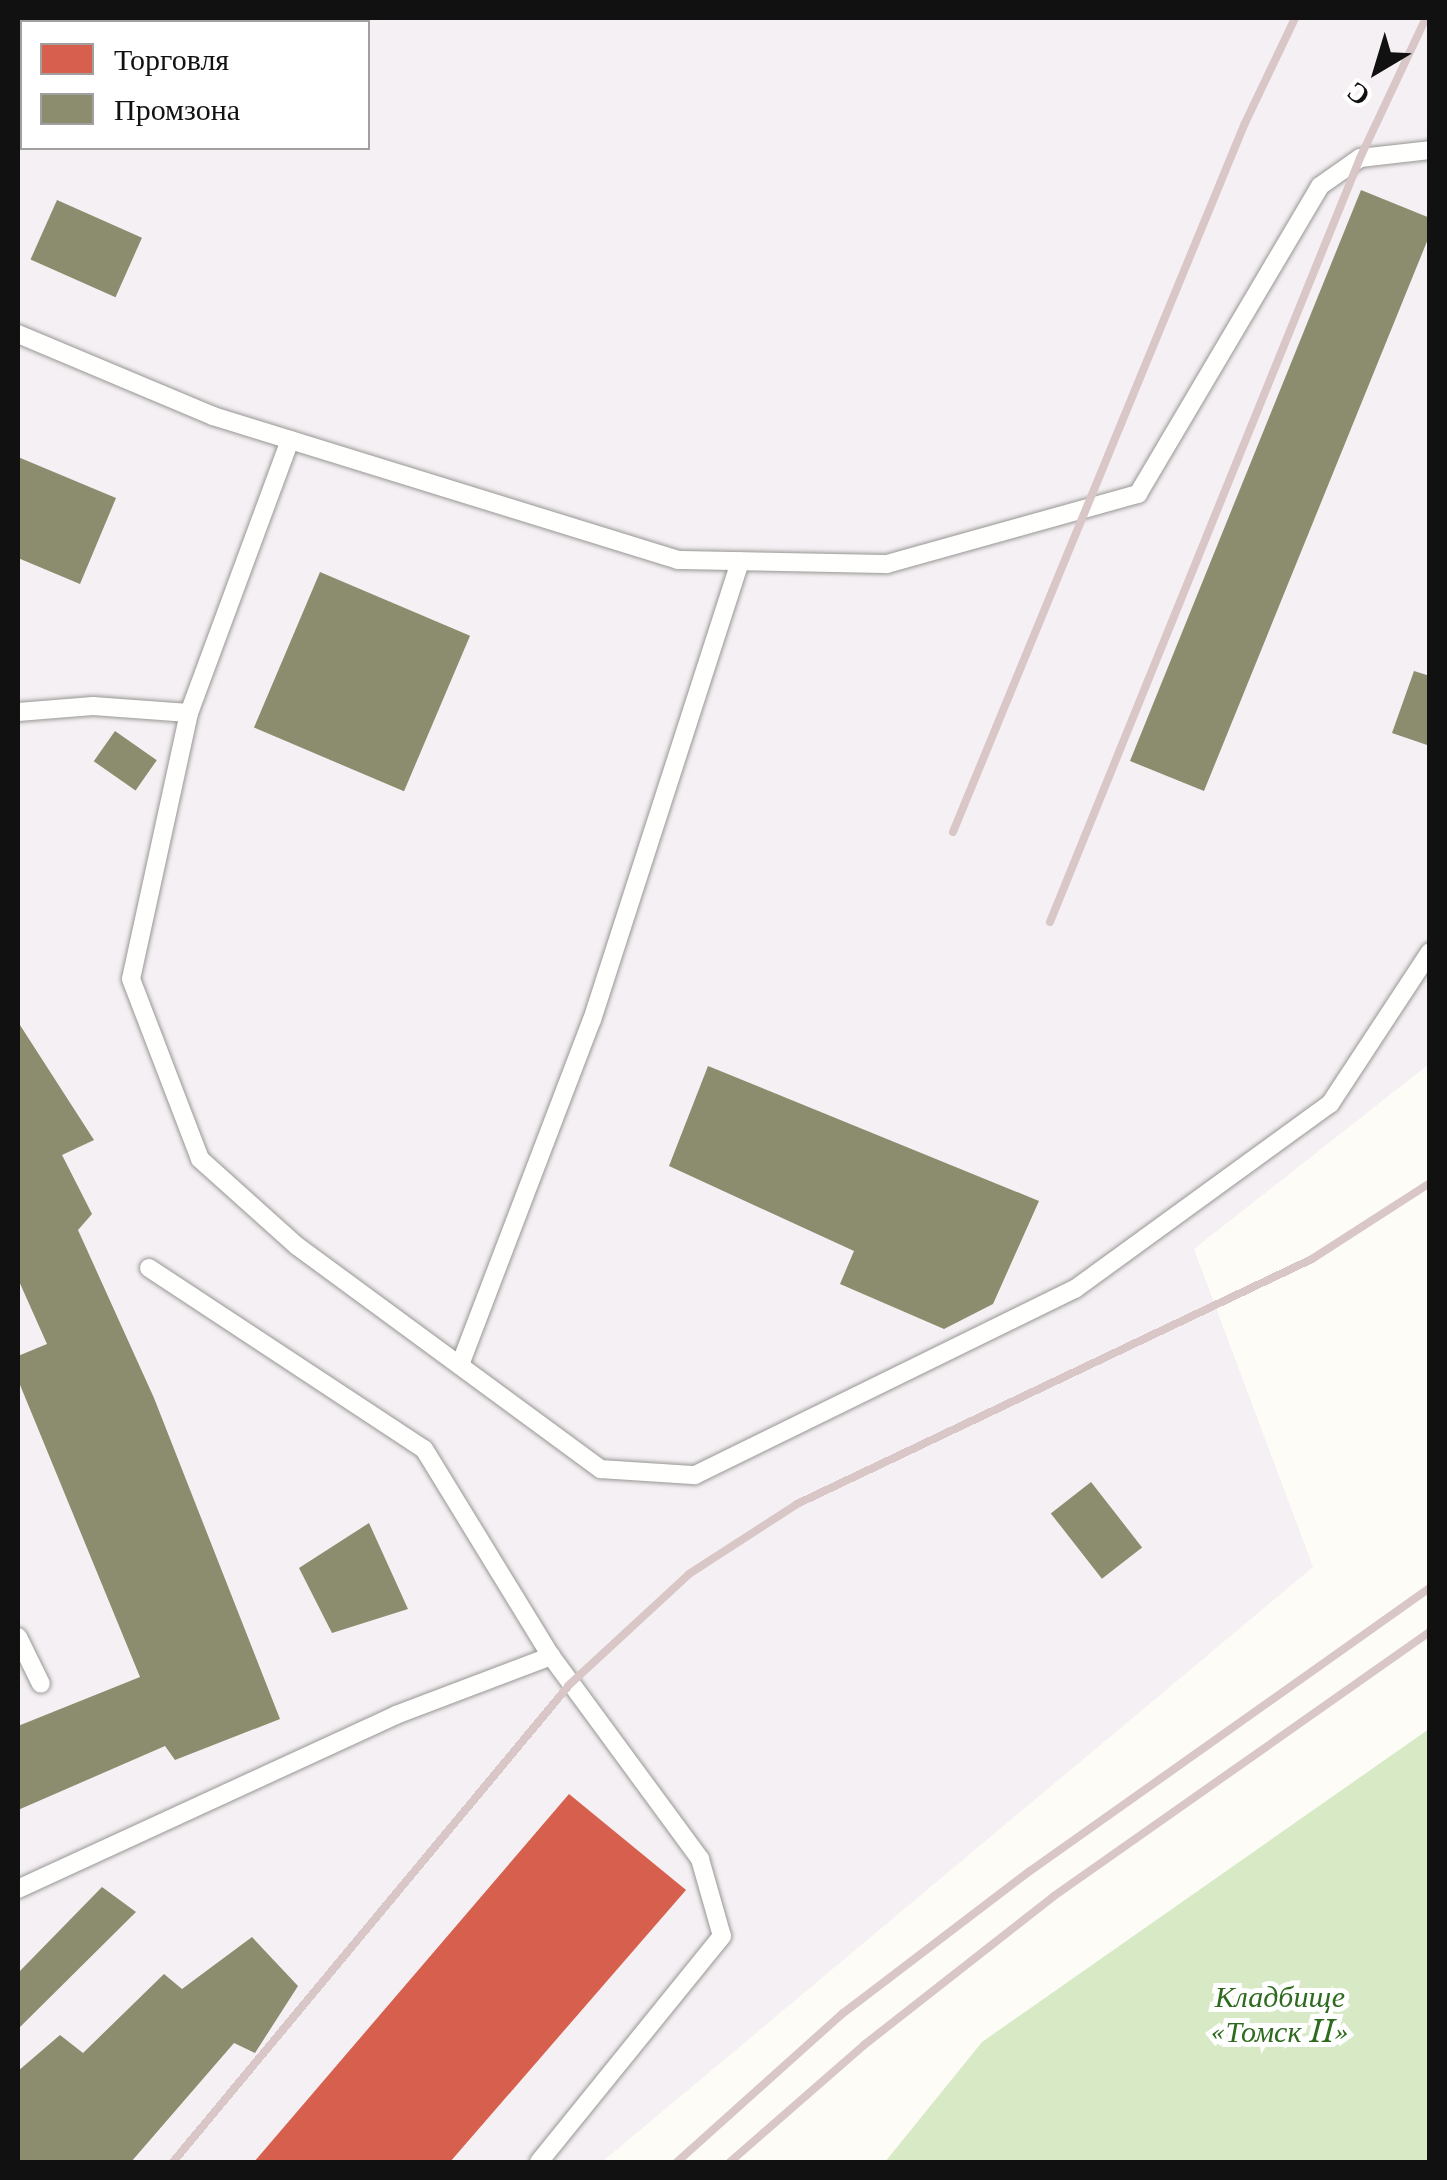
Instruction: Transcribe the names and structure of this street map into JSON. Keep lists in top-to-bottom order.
{
  "parks": ["Кладбище «Томск II»"],
  "legend": ["Торговля", "Промзона"],
  "north": "bottom left"
}
